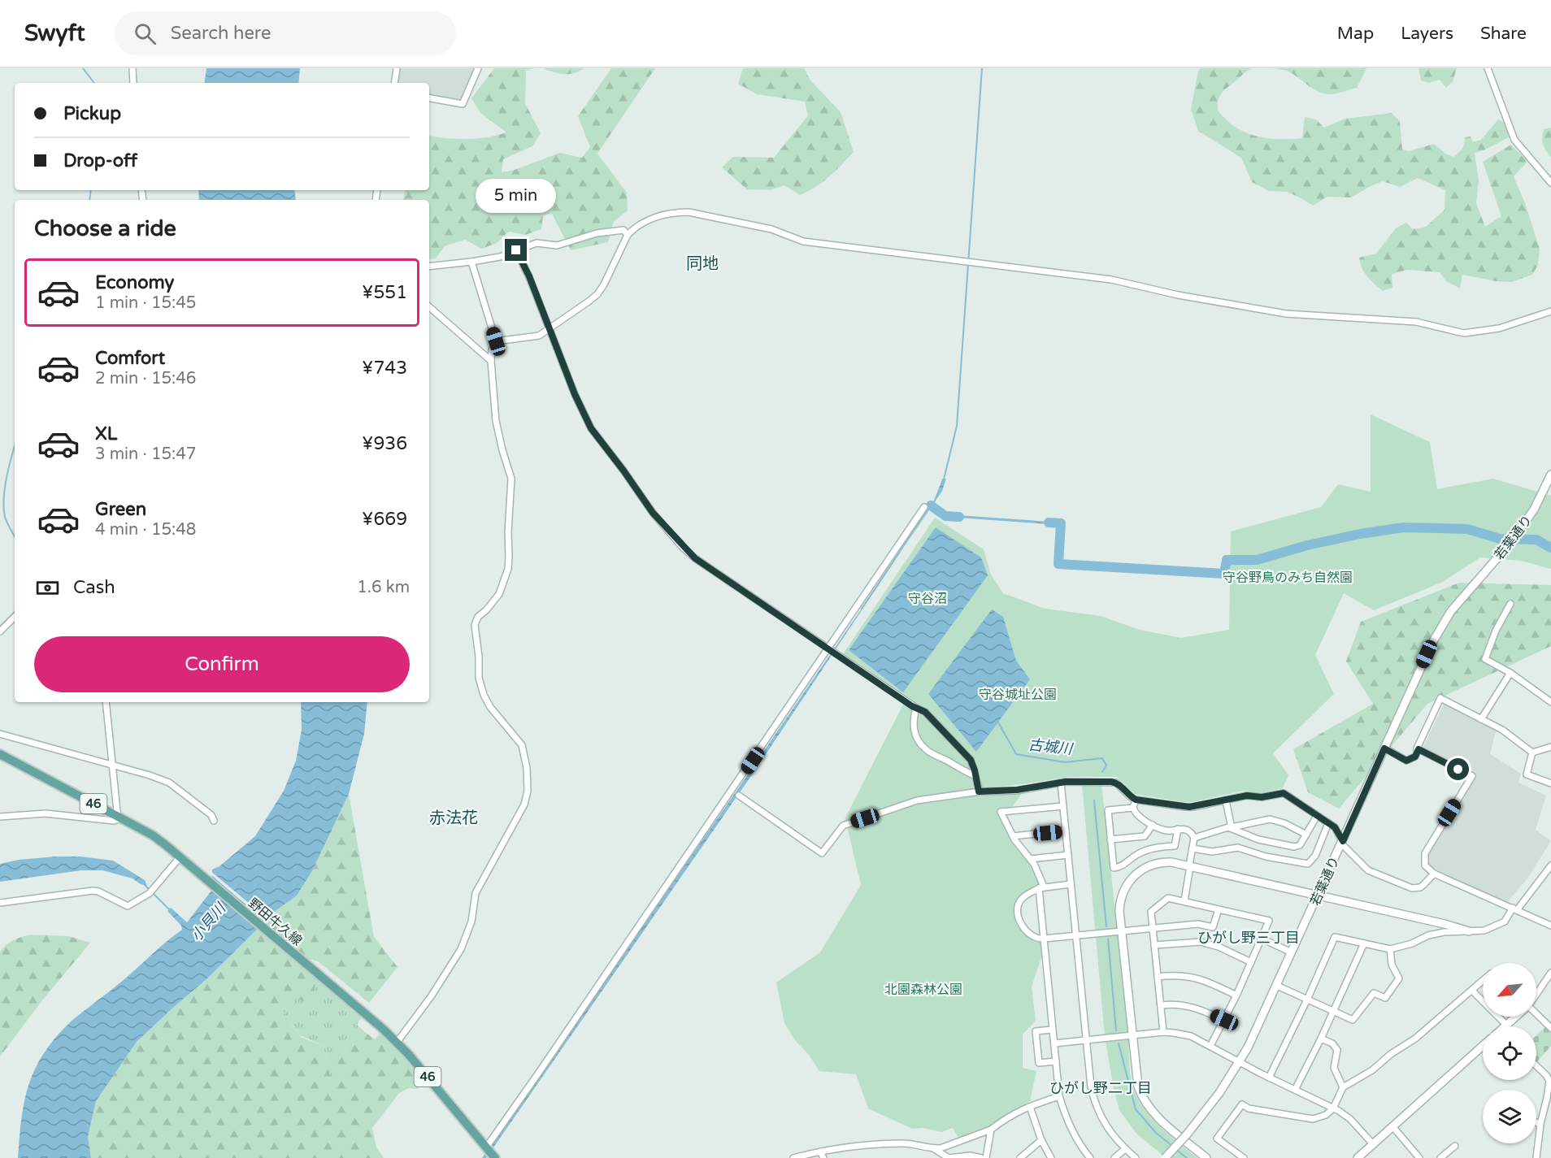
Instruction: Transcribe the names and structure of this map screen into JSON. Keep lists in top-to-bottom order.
{
  "streets": {
    "main road": ["46", "野田牛久線"],
    "street": ["若葉通り"]
  },
  "districts": [
    "同地",
    "赤法花",
    "ひがし野三丁目",
    "ひがし野二丁目"
  ],
  "water": ["古城川", "小貝川"],
  "parks": [
    "守谷野鳥のみち自然園",
    "守谷沼",
    "守谷城址公園",
    "北園森林公園"
  ],
  "north": "bottom left",
  "page": {
    "header": "Swyft",
    "search": "Search here",
    "nav": ["Map", "Layers", "Share"],
    "banner": ["Pickup", "Drop-off"],
    "bubble": "5 min",
    "heading": "Choose a ride",
    "list": [
      {
        "name": "Economy",
        "note": "1 min · 15:45",
        "value": "¥551"
      },
      {
        "name": "Comfort",
        "note": "2 min · 15:46",
        "value": "¥743"
      },
      {
        "name": "XL",
        "note": "3 min · 15:47",
        "value": "¥936"
      },
      {
        "name": "Green",
        "note": "4 min · 15:48",
        "value": "¥669"
      }
    ],
    "pay": ["Cash", "1.6 km"],
    "buttons": "Confirm"
  }
}
